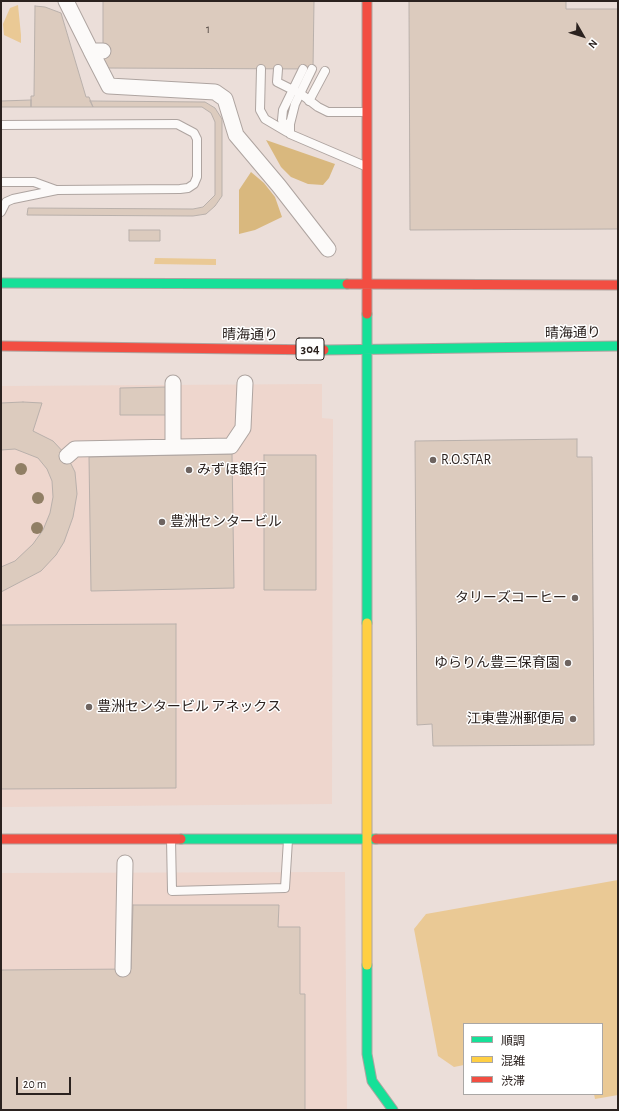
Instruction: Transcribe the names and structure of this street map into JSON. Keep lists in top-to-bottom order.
{
  "streets": {
    "street": ["晴海通り", "304"]
  },
  "places": [
    "R.O.STAR",
    "みずほ銀行",
    "豊洲センタービル",
    "タリーズコーヒー",
    "ゆらりん豊三保育園",
    "豊洲センタービル アネックス",
    "江東豊洲郵便局"
  ],
  "house_numbers": ["1"],
  "legend": ["順調", "混雑", "渋滞"],
  "scale_bar": "20 m",
  "north": "bottom right"
}
